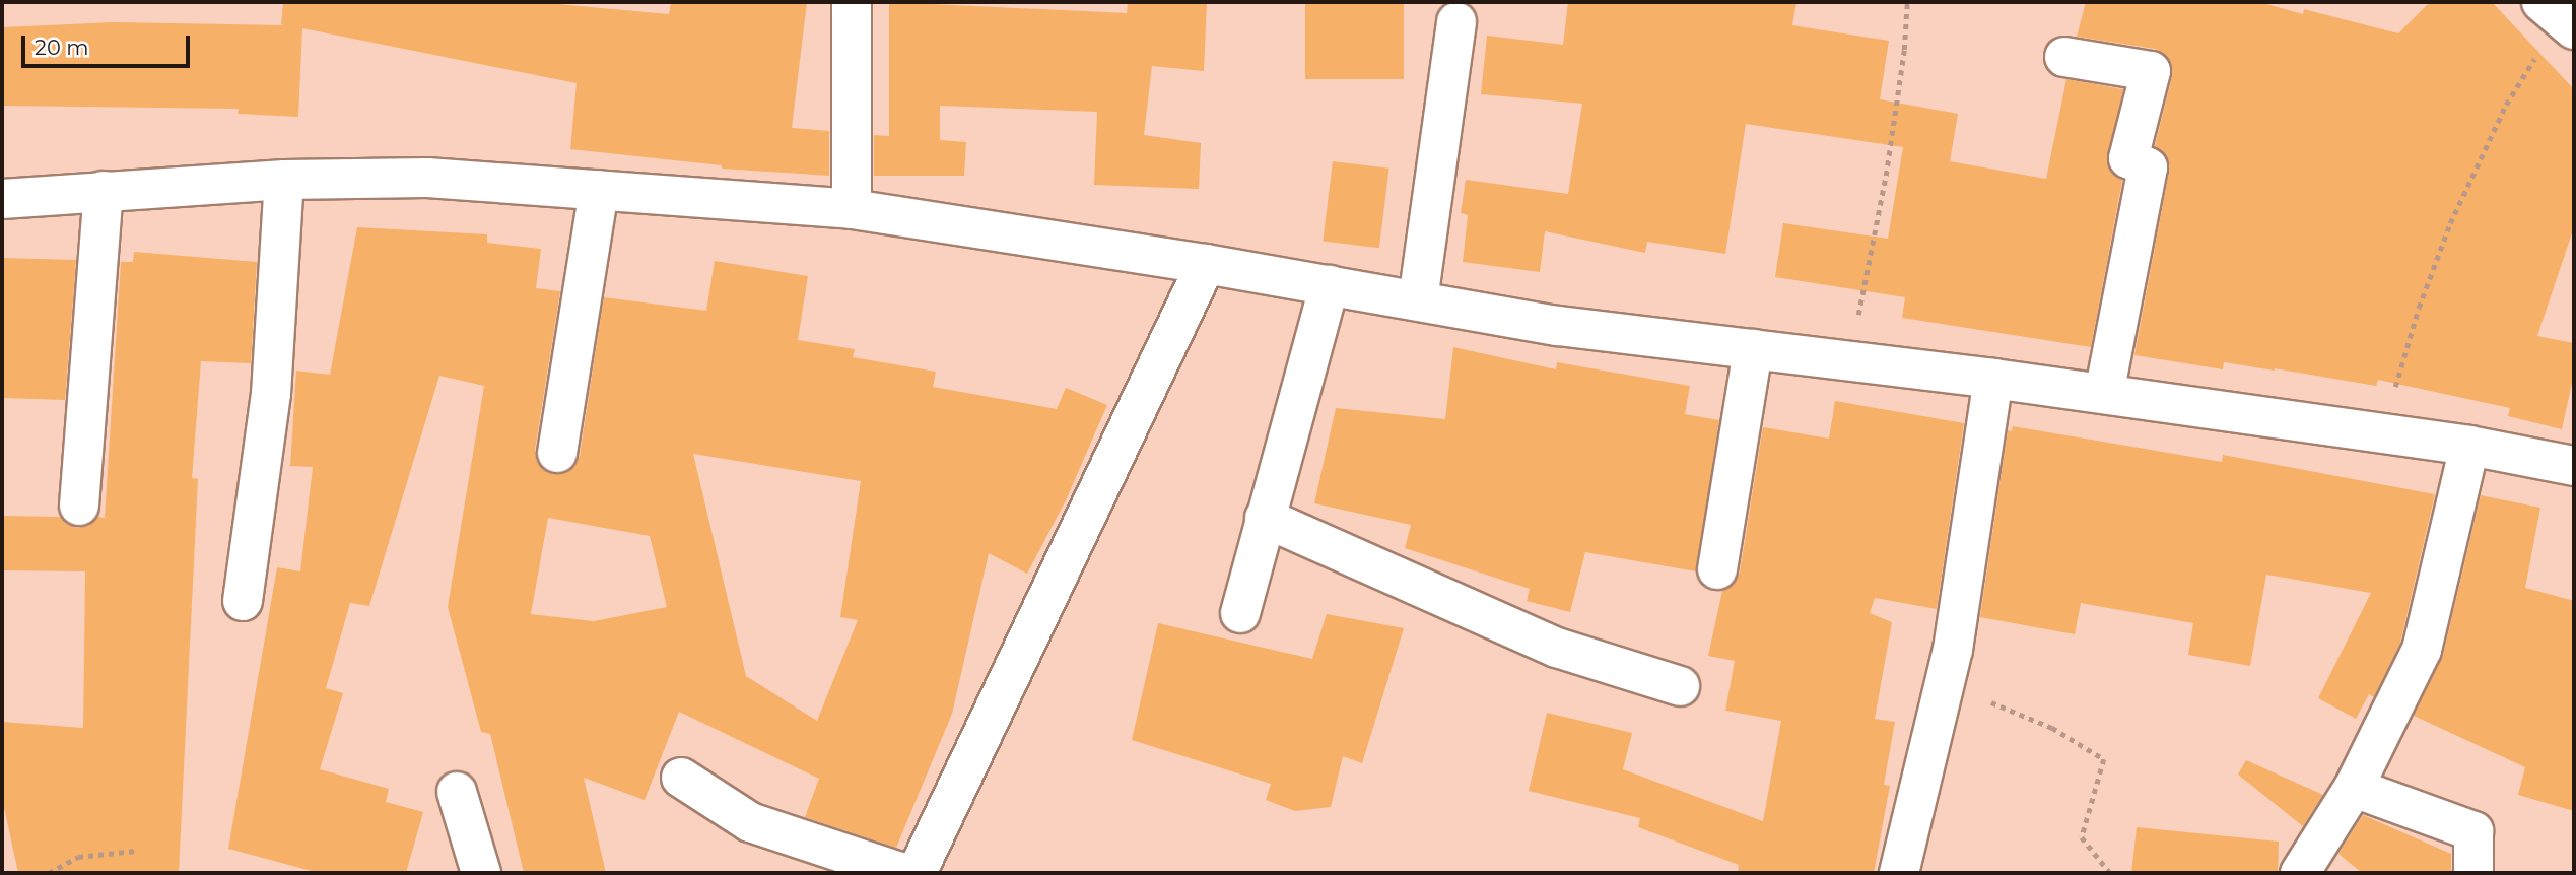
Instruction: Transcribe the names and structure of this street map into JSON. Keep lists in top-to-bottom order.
{
  "scale_bar": "20 m"
}
